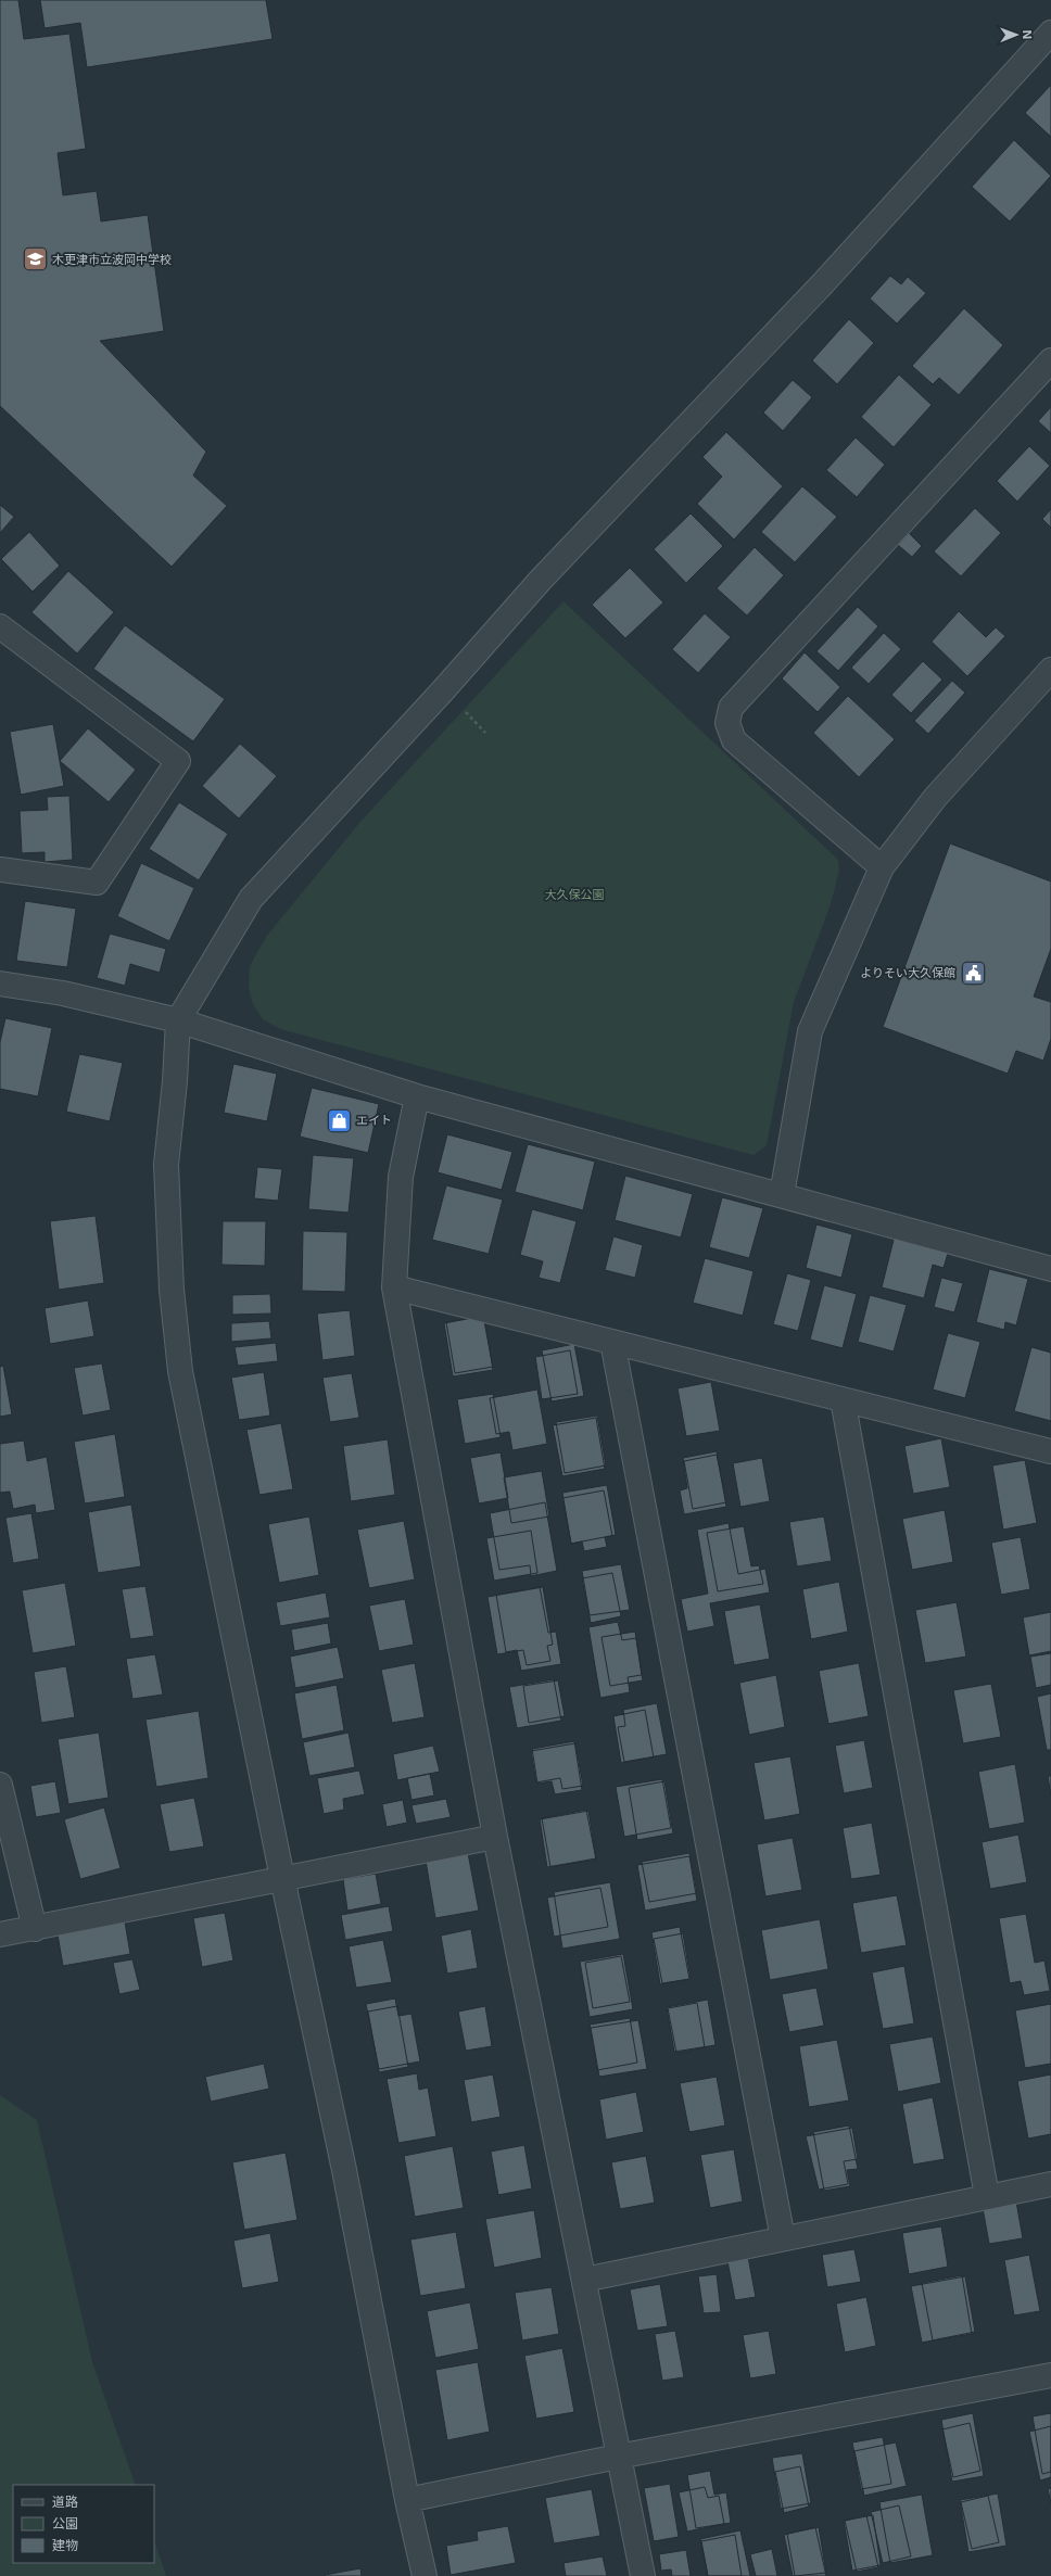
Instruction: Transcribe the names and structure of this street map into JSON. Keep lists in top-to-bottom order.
{
  "parks": ["大久保公園"],
  "places": {
    "school or university": ["木更津市立波岡中学校"],
    "public building": ["よりそい大久保館"],
    "shop": ["エイト"]
  },
  "legend": ["道路", "公園", "建物"],
  "north": "right"
}
